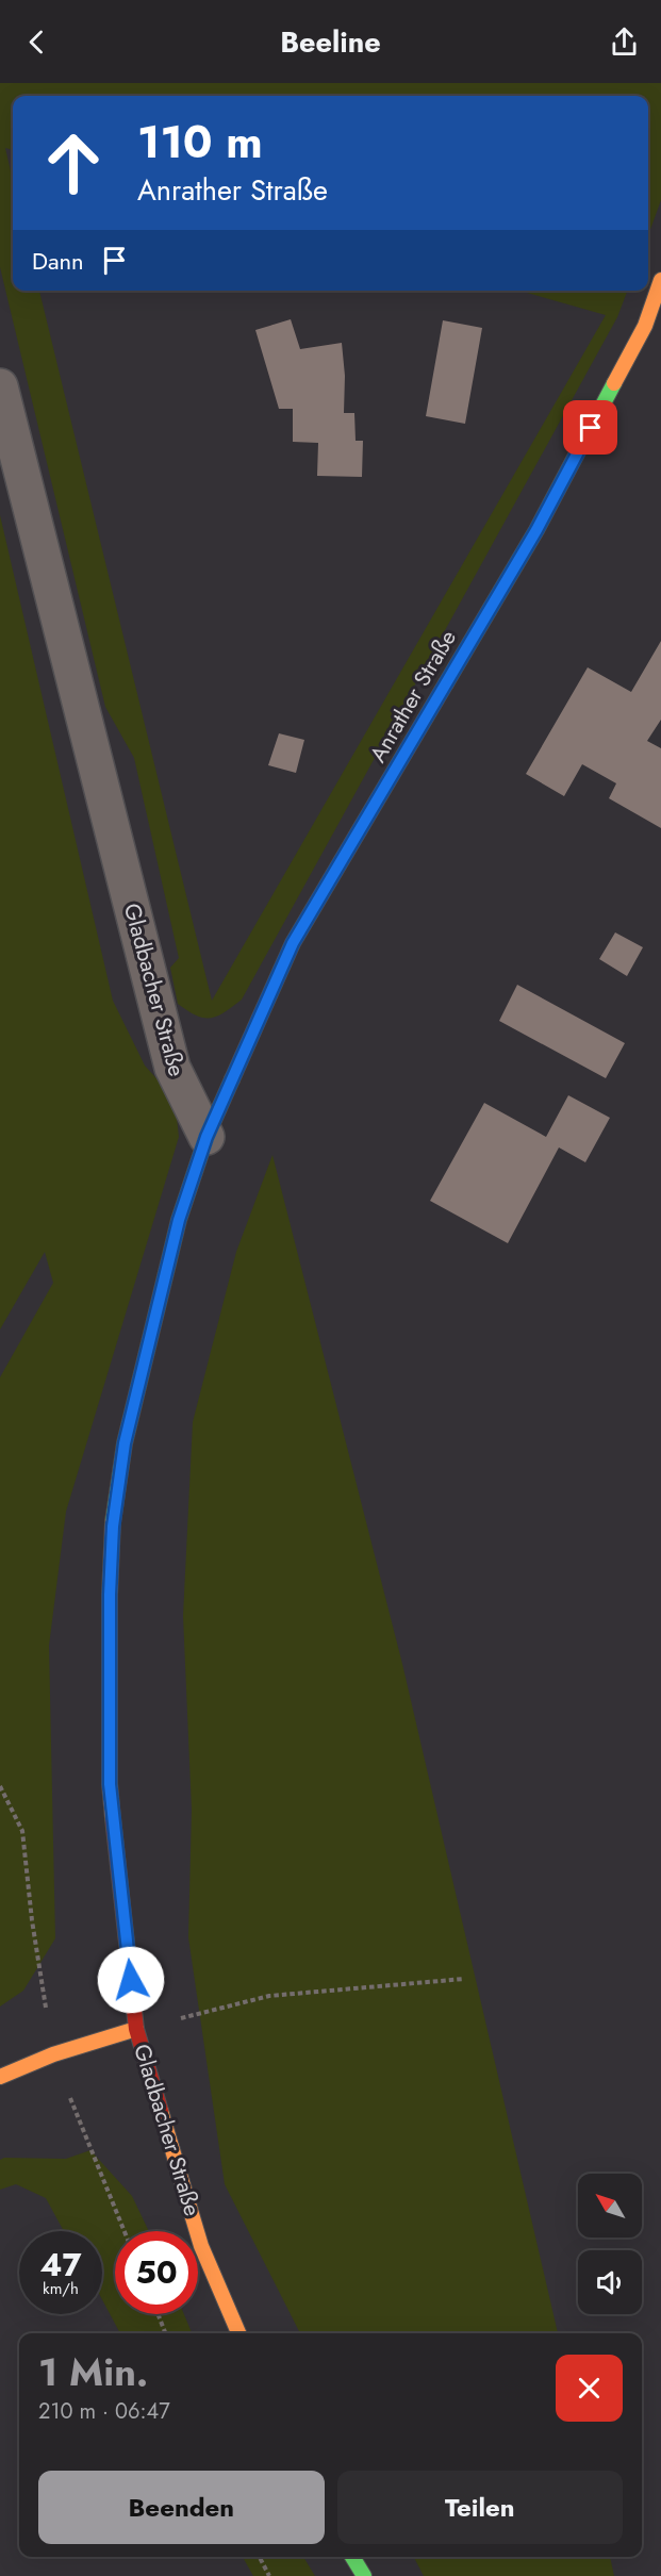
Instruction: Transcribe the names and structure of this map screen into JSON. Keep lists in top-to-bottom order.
{
  "streets": {
    "main road": ["Anrather Straße", "Gladbacher Straße"]
  },
  "crossings": [
    ["Anrather Straße", "Gladbacher Straße"]
  ],
  "north": "top left",
  "page": {
    "header": "Beeline",
    "turn": ["110 m", "Anrather Straße"],
    "then": "Dann",
    "speed": "47 km/h",
    "limit": "50",
    "heading": ["1 Min.", "210 m · 06:47"],
    "buttons": ["Beenden", "Teilen"]
  }
}
